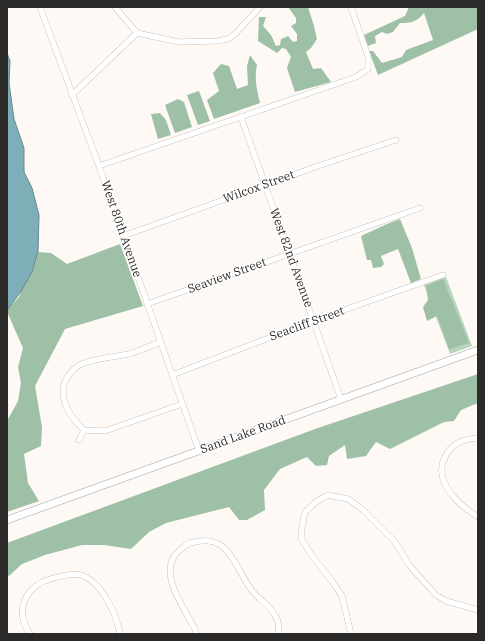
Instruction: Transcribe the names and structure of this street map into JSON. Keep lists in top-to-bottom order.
{
  "streets": {
    "main road": ["Sand Lake Road"],
    "street": [
      "Wilcox Street",
      "West 80th Avenue",
      "West 82nd Avenue",
      "Seaview Street",
      "Seacliff Street"
    ]
  },
  "crossings": [
    ["Wilcox Street", "West 80th Avenue"],
    ["Wilcox Street", "West 82nd Avenue"],
    ["West 80th Avenue", "Seaview Street"],
    ["West 80th Avenue", "Seacliff Street"],
    ["West 80th Avenue", "Sand Lake Road"],
    ["West 82nd Avenue", "Seaview Street"],
    ["West 82nd Avenue", "Seacliff Street"],
    ["West 82nd Avenue", "Sand Lake Road"]
  ]
}
